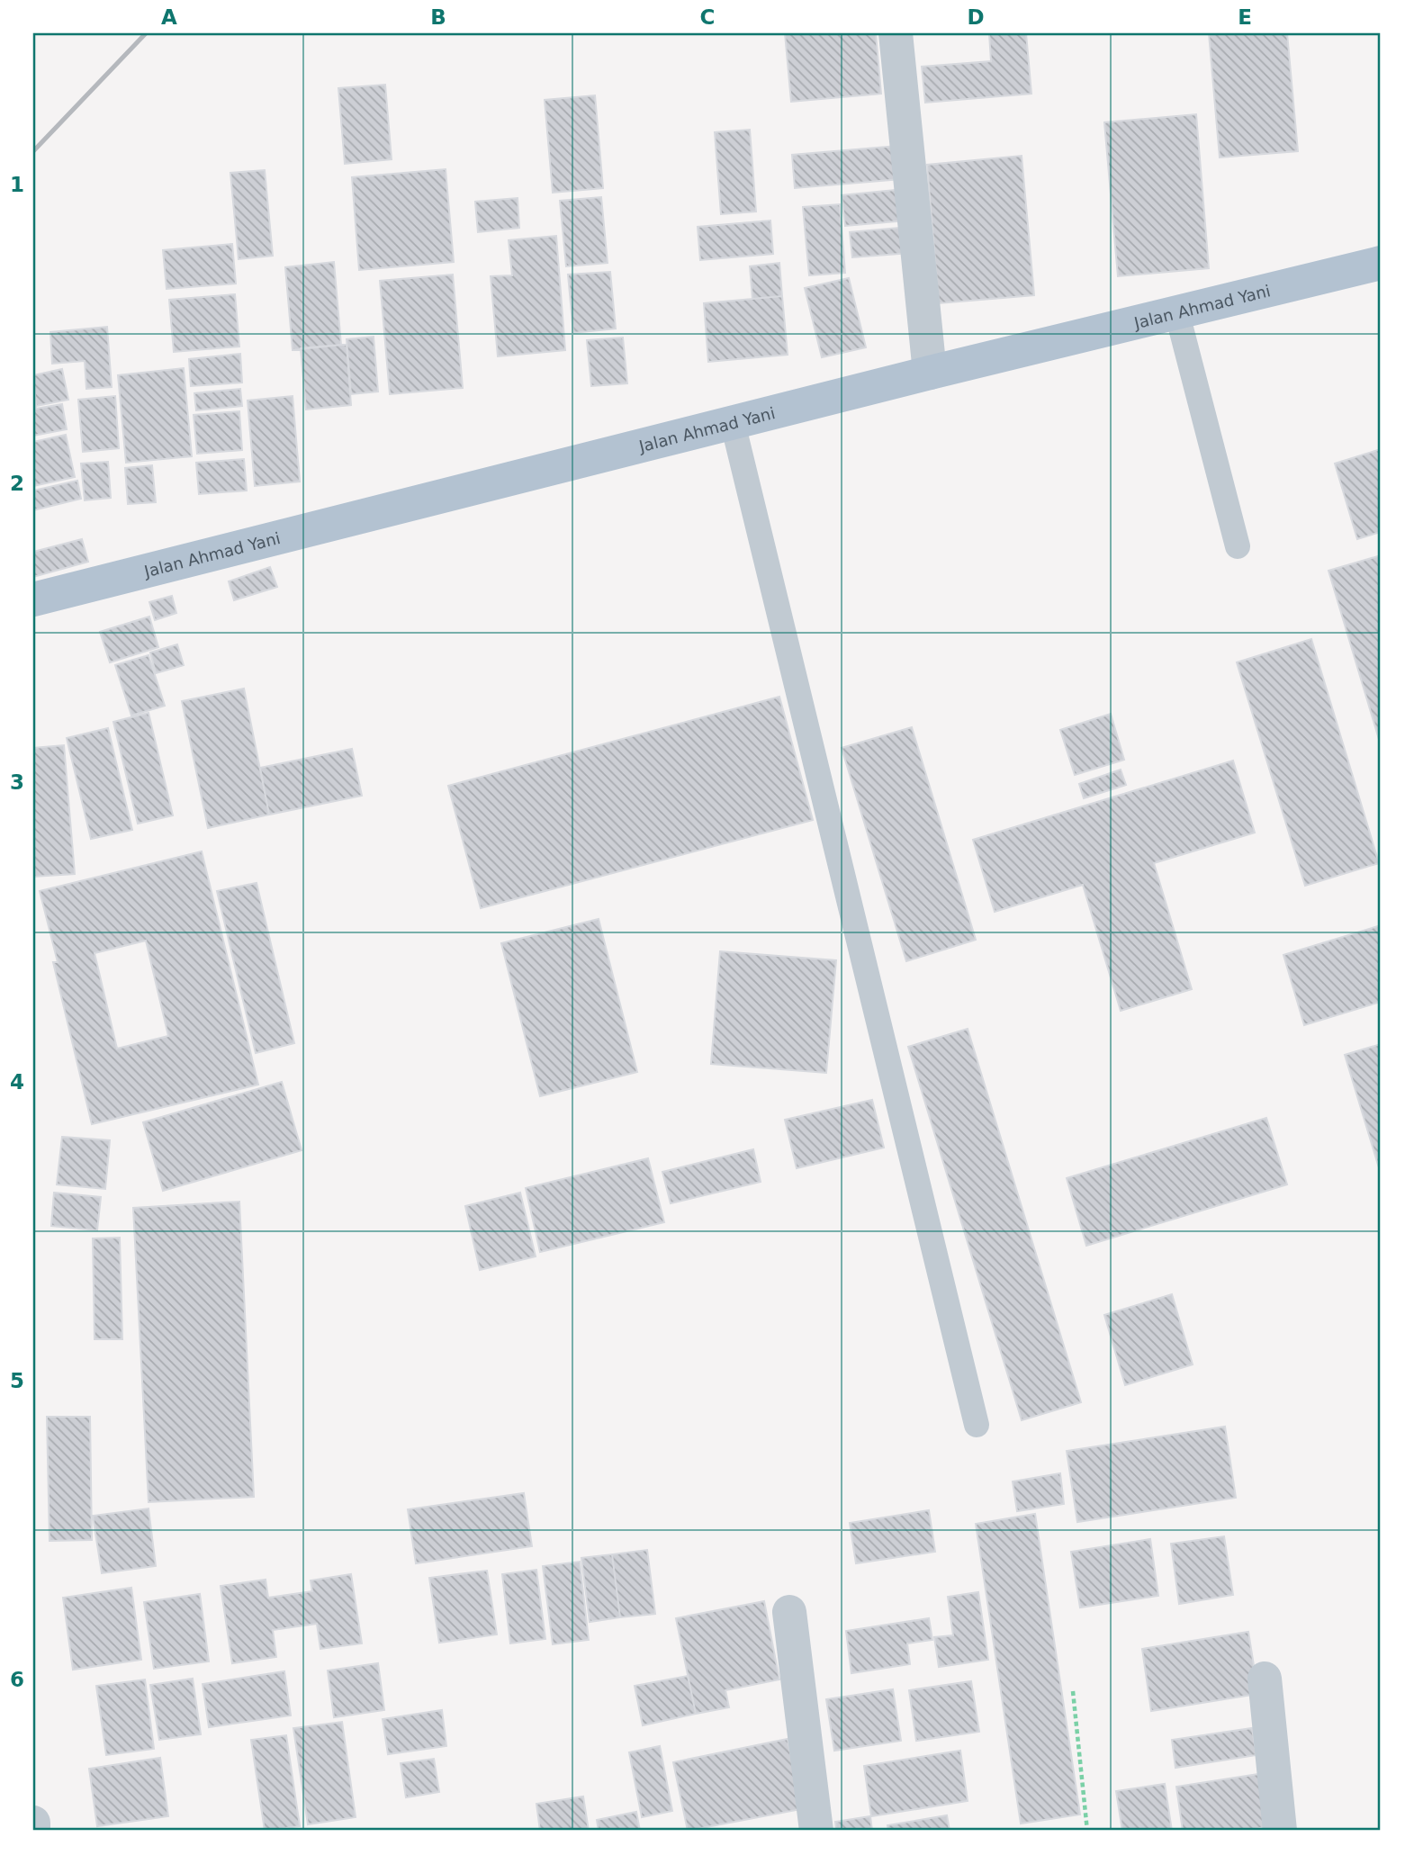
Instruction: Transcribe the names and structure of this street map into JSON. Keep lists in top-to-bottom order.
{
  "streets": {
    "main road": ["Jalan Ahmad Yani"]
  },
  "grid": {
    "columns": [
      "A",
      "B",
      "C",
      "D",
      "E"
    ],
    "rows": [
      "1",
      "2",
      "3",
      "4",
      "5",
      "6"
    ]
  }
}
